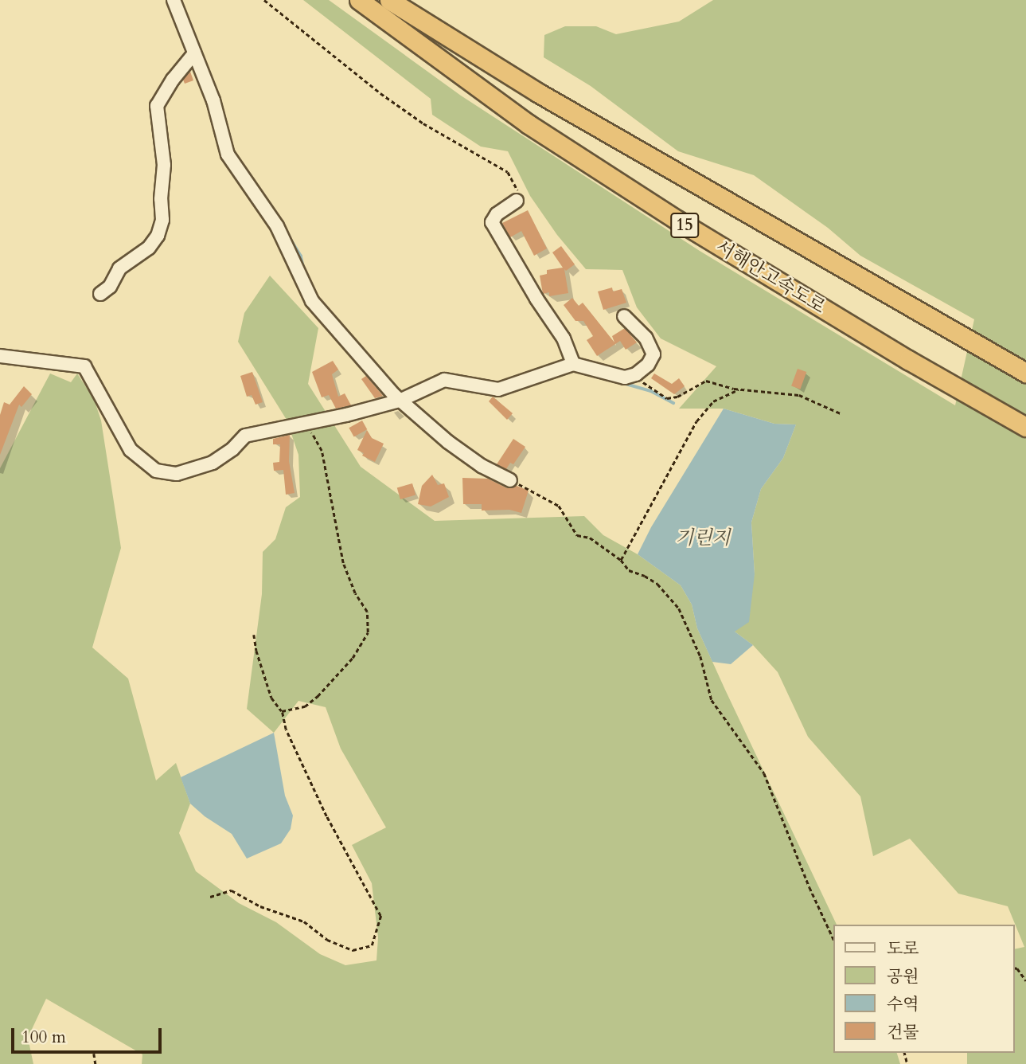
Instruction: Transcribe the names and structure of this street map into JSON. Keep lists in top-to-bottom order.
{
  "streets": {
    "highway": ["15", "서해안고속도로"]
  },
  "water": ["기린지"],
  "legend": [
    "도로",
    "공원",
    "수역",
    "건물"
  ],
  "scale_bar": "100 m"
}
